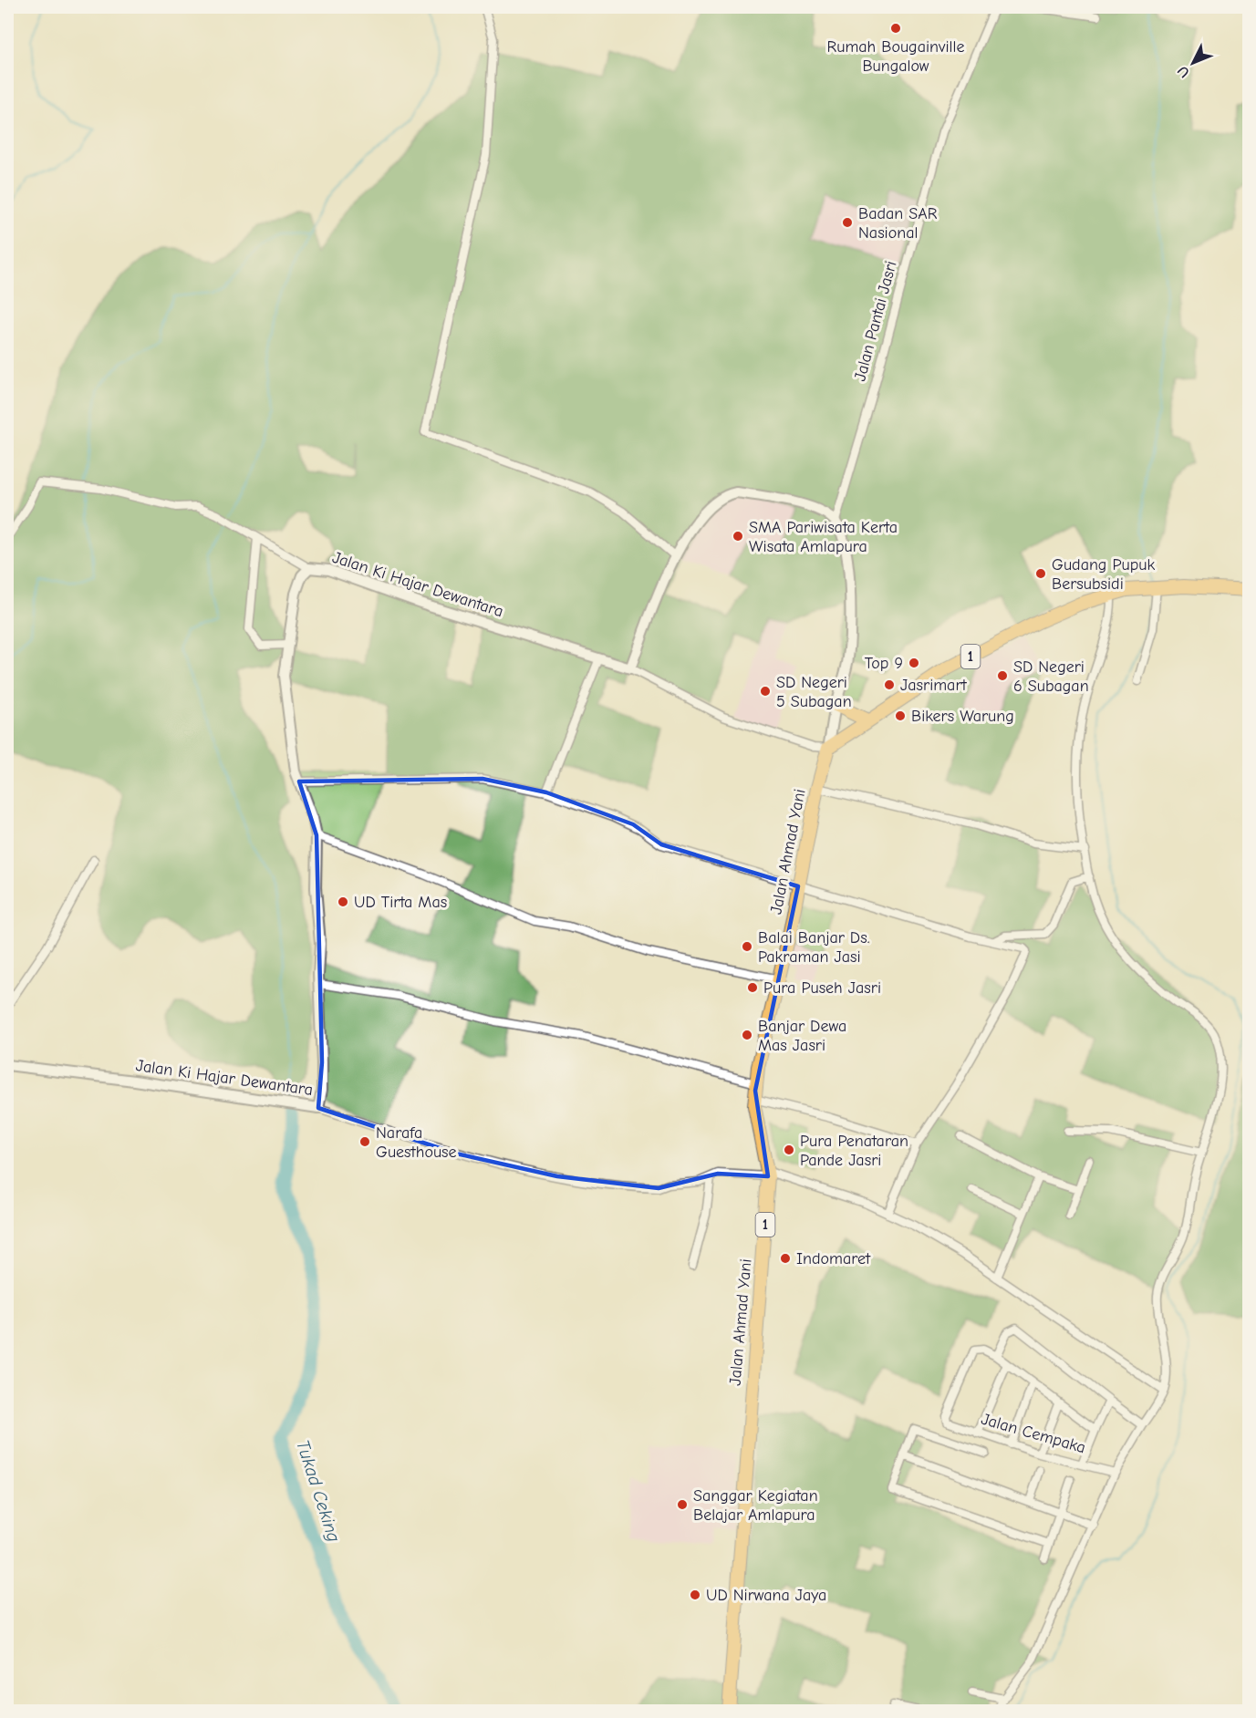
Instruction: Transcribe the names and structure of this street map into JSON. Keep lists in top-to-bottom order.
{
  "streets": {
    "highway": ["1", "Jalan Ahmad Yani"],
    "street": ["Jalan Pantai Jasri", "Jalan Ki Hajar Dewantara", "Jalan Cempaka"]
  },
  "crossings": [
    ["1", "Jalan Ahmad Yani"]
  ],
  "water": ["Tukad Ceking"],
  "places": [
    "Rumah Bougainville Bungalow",
    "Badan SAR Nasional",
    "SMA Pariwisata Kerta Wisata Amlapura",
    "Gudang Pupuk Bersubsidi",
    "Top 9",
    "SD Negeri 6 Subagan",
    "Jasrimart",
    "SD Negeri 5 Subagan",
    "Bikers Warung",
    "UD Tirta Mas",
    "Balai Banjar Ds. Pakraman Jasi",
    "Pura Puseh Jasri",
    "Banjar Dewa Mas Jasri",
    "Narafa Guesthouse",
    "Pura Penataran Pande Jasri",
    "Indomaret",
    "Sanggar Kegiatan Belajar Amlapura",
    "UD Nirwana Jaya"
  ],
  "north": "bottom left"
}
